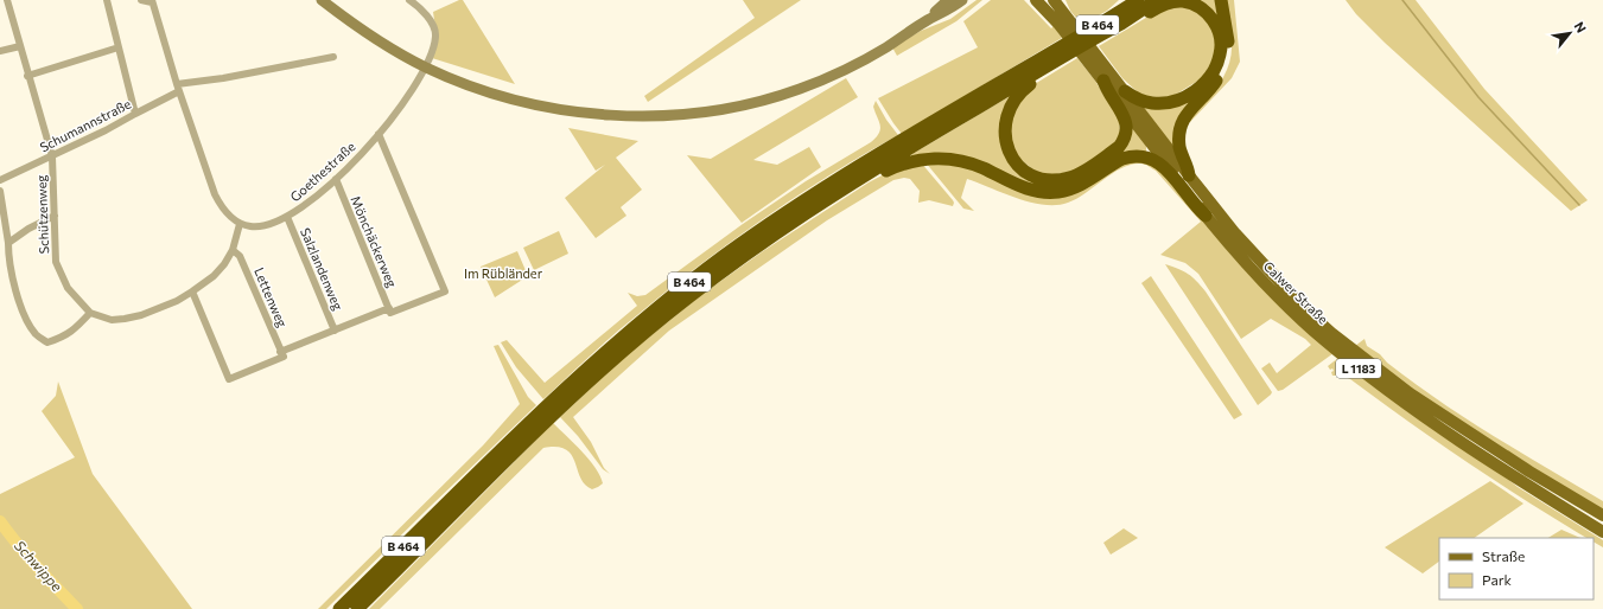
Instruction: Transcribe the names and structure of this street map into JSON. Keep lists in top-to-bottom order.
{
  "streets": {
    "highway": ["B 464"],
    "main road": ["Calwer Straße", "L 1183"],
    "street": [
      "Schumannstraße",
      "Goethestraße",
      "Schützenweg",
      "Mönchäckerweg",
      "Salzlandenweg",
      "Lettenweg"
    ]
  },
  "crossings": [
    ["Schumannstraße", "Schützenweg"],
    ["Goethestraße", "Schützenweg"],
    ["Goethestraße", "Mönchäckerweg"],
    ["Goethestraße", "Salzlandenweg"],
    ["Schützenweg", "Lettenweg"]
  ],
  "water": ["Schwippe"],
  "parks": ["Im Rübländer"],
  "legend": ["Straße", "Park"],
  "north": "top right"
}
